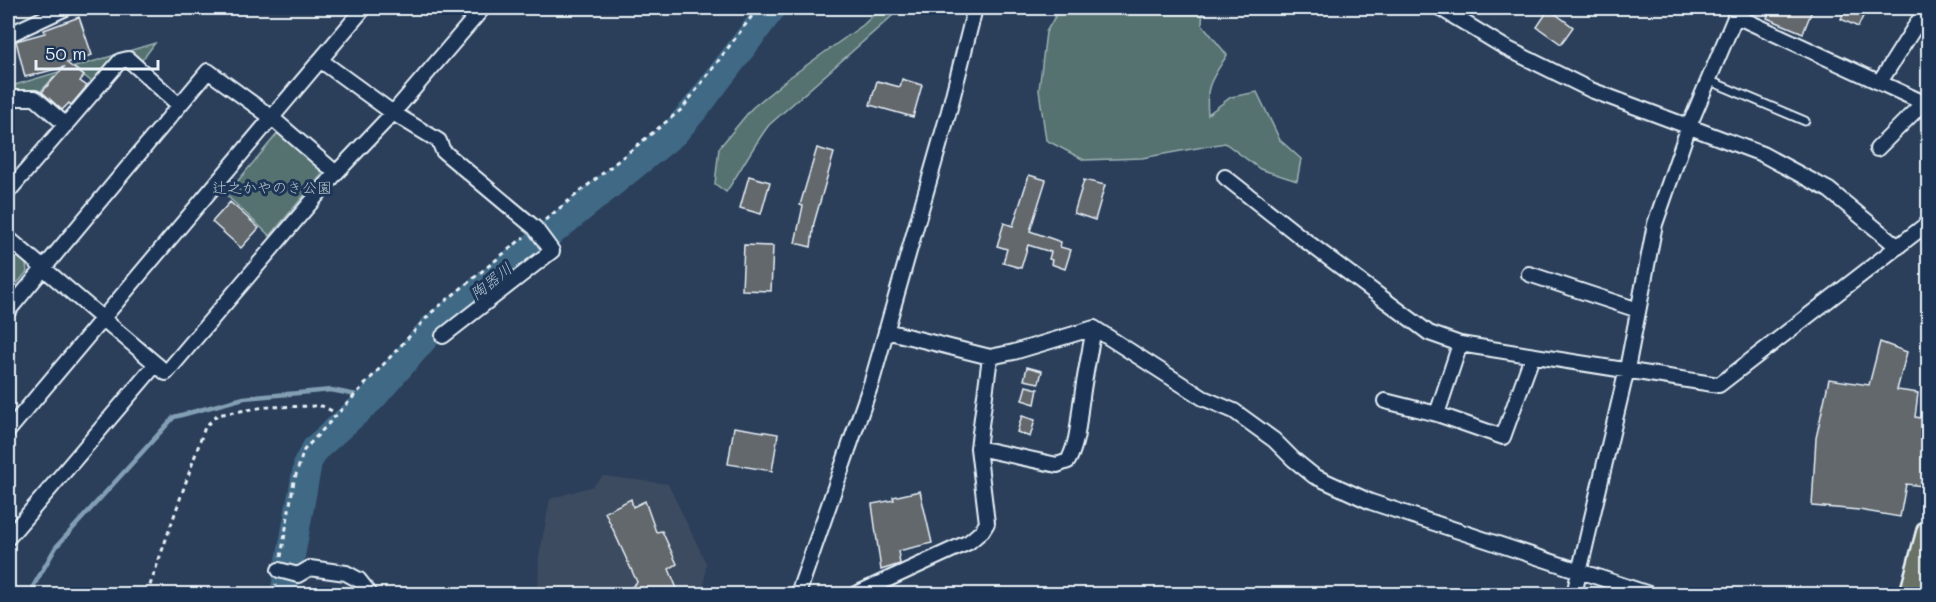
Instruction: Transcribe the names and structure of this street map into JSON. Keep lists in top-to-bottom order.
{
  "water": ["陶器川"],
  "parks": ["辻之かやのき公園"],
  "scale_bar": "50 m"
}
